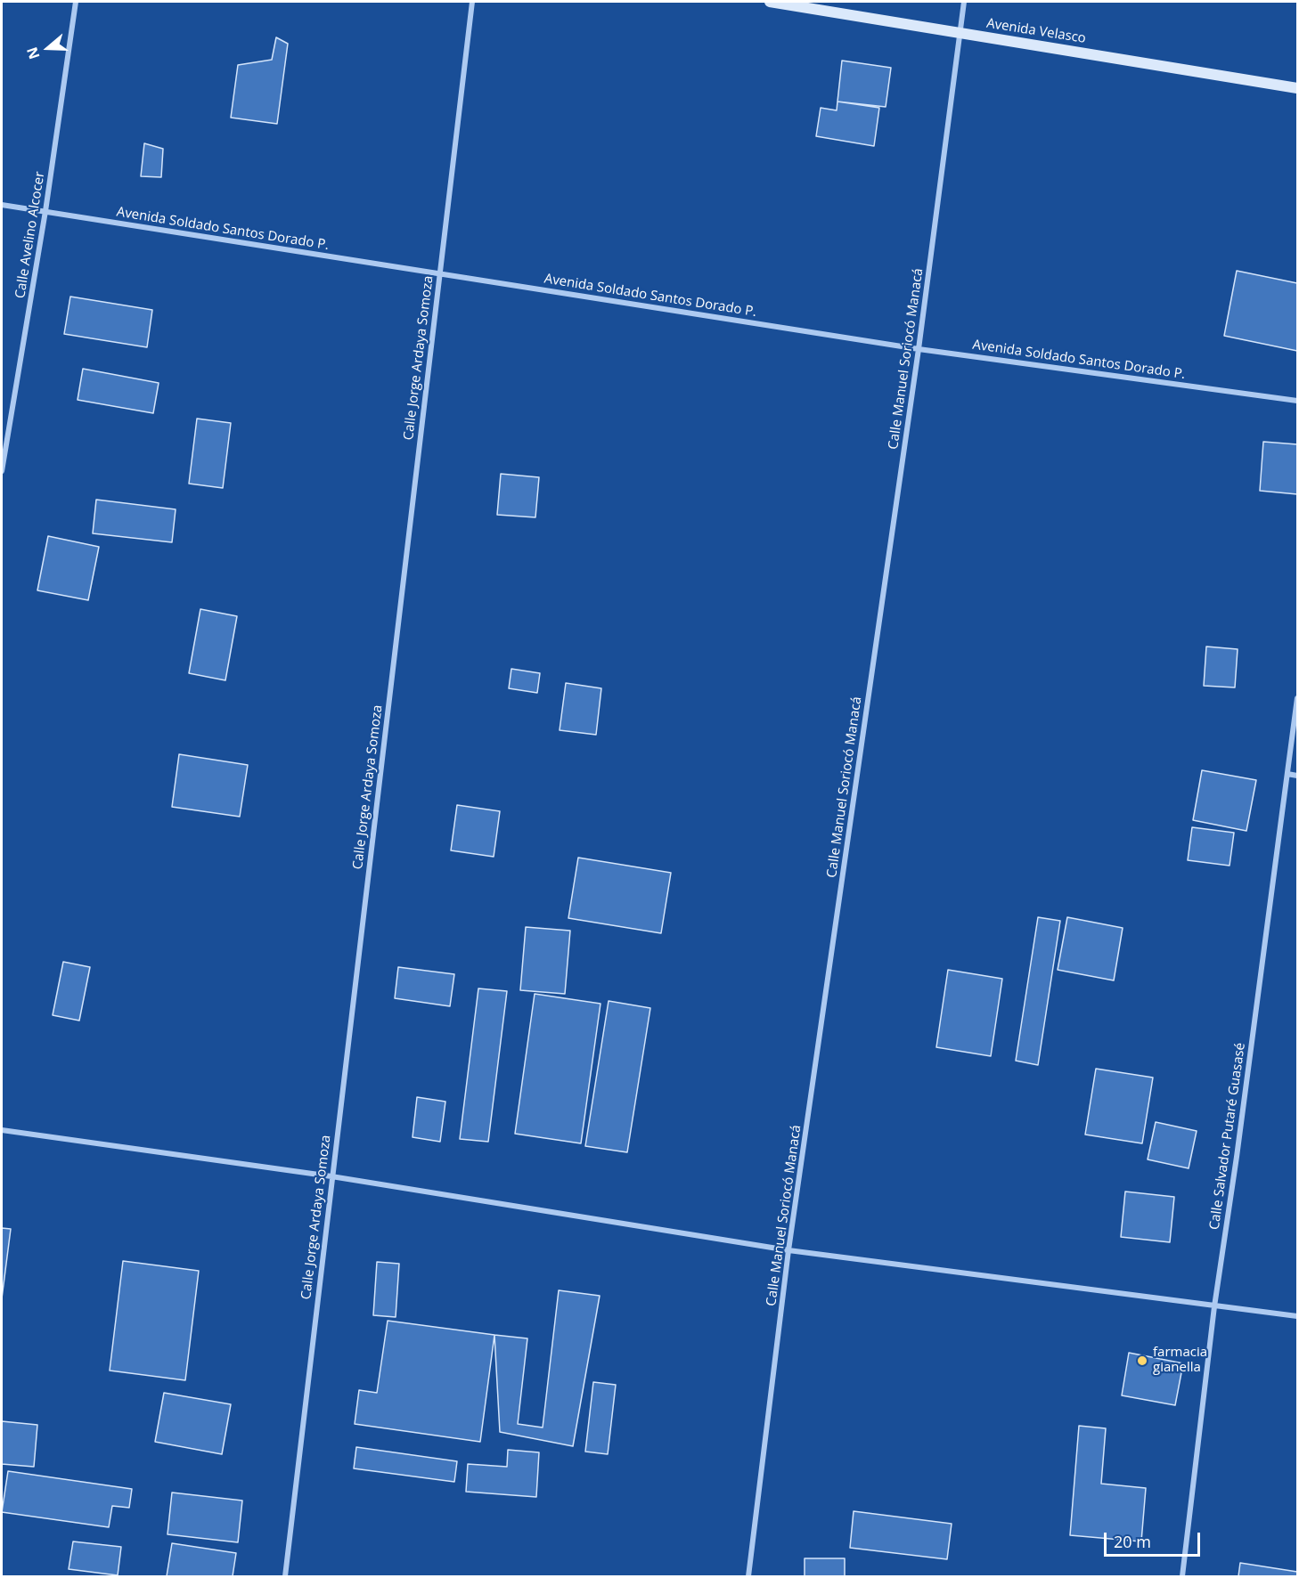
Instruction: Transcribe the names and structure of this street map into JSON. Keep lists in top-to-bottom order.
{
  "streets": {
    "street": [
      "Avenida Velasco",
      "Avenida Soldado Santos Dorado P.",
      "Calle Avelino Alcocer",
      "Calle Jorge Ardaya Somoza",
      "Calle Manuel Soriocó Manacá",
      "Calle Salvador Putaré Guasasé"
    ]
  },
  "crossings": [
    ["Avenida Velasco", "Calle Manuel Soriocó Manacá"],
    ["Avenida Soldado Santos Dorado P.", "Calle Avelino Alcocer"],
    ["Avenida Soldado Santos Dorado P.", "Calle Jorge Ardaya Somoza"],
    ["Avenida Soldado Santos Dorado P.", "Calle Manuel Soriocó Manacá"]
  ],
  "places": ["farmacia gianella"],
  "scale_bar": "20 m",
  "north": "left"
}
